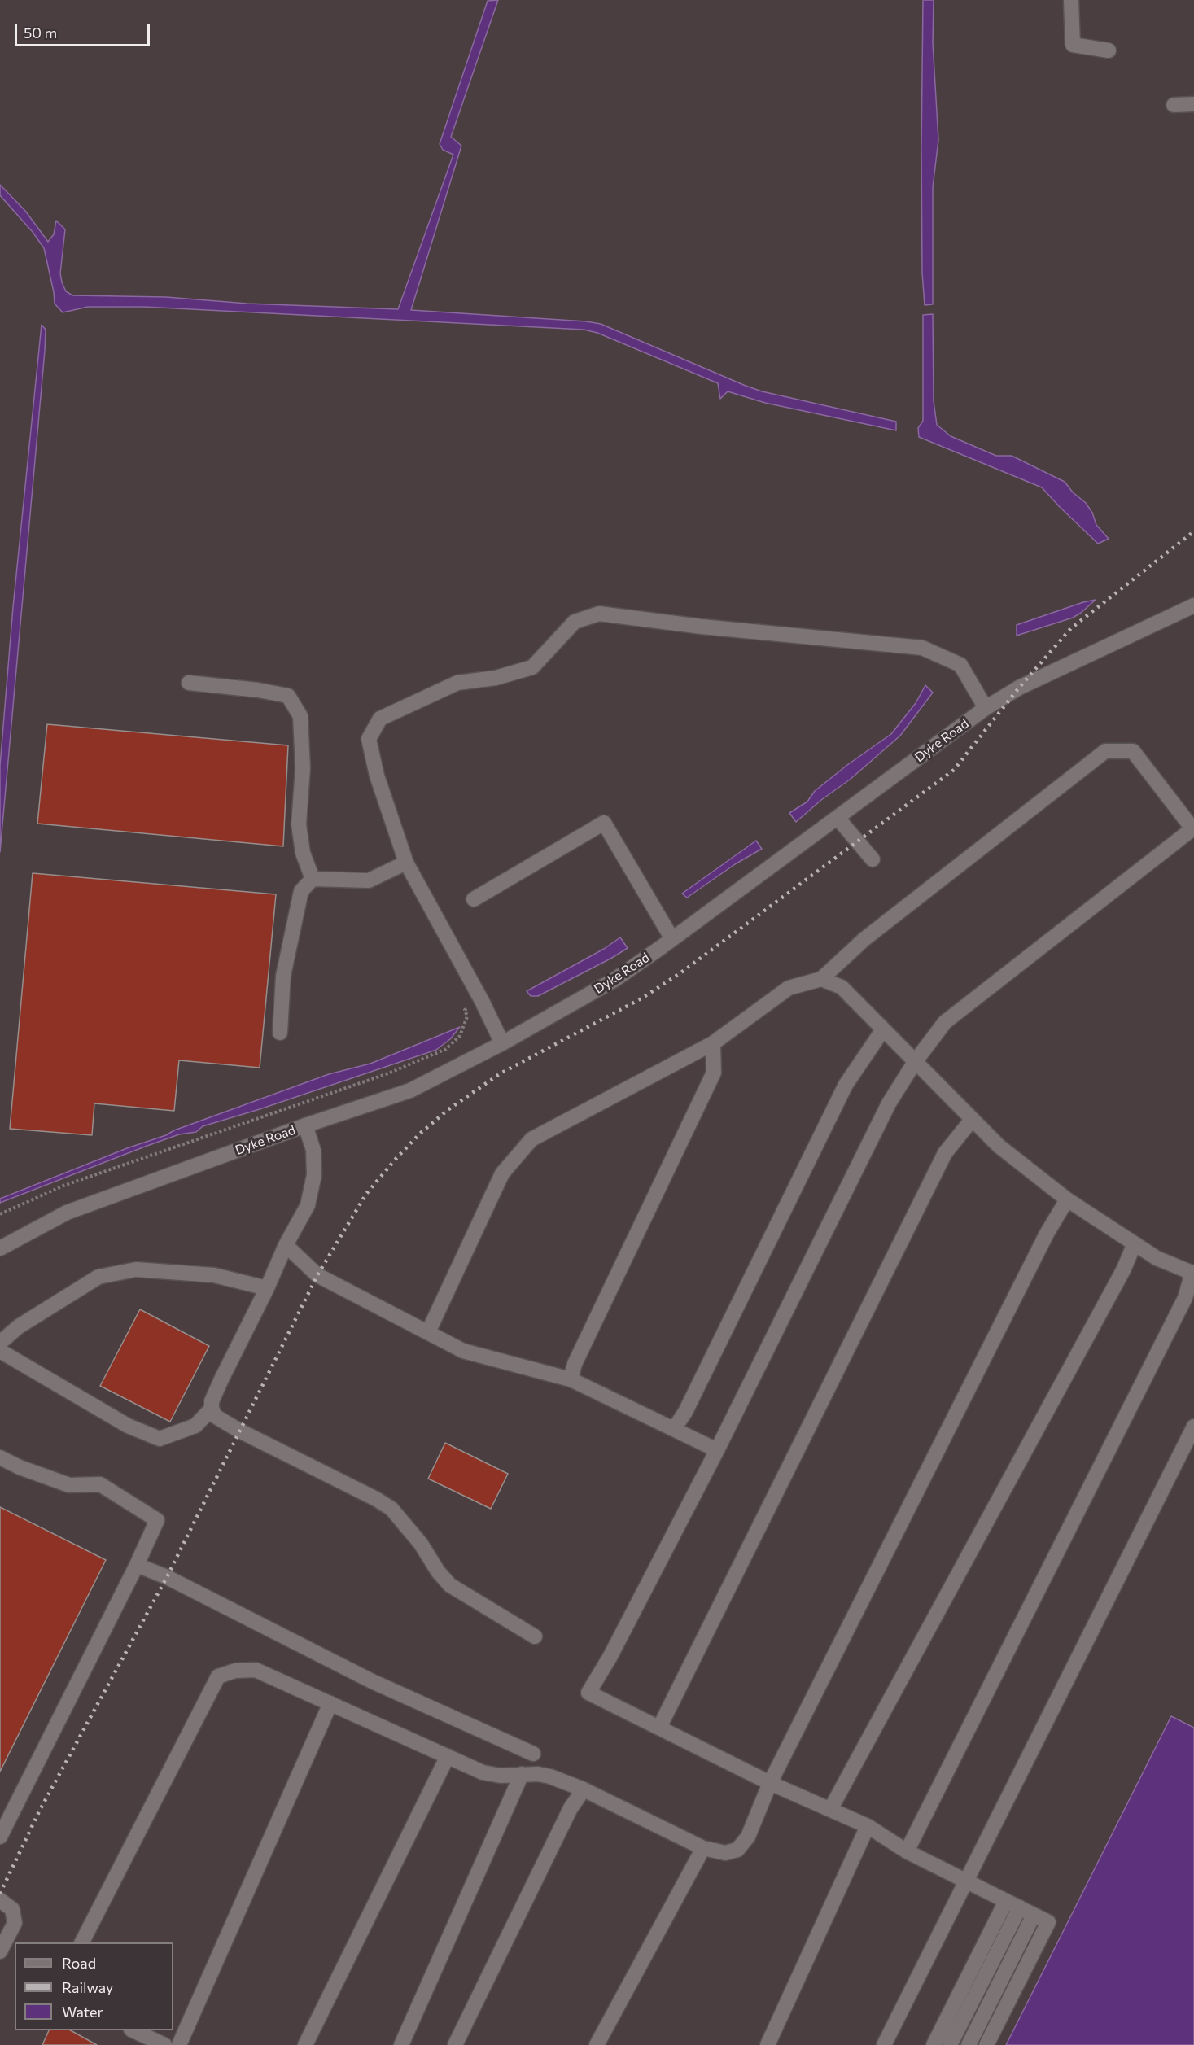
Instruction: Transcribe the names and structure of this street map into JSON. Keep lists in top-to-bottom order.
{
  "streets": {
    "street": ["Dyke Road"]
  },
  "legend": ["Road", "Railway", "Water"],
  "scale_bar": "50 m"
}
